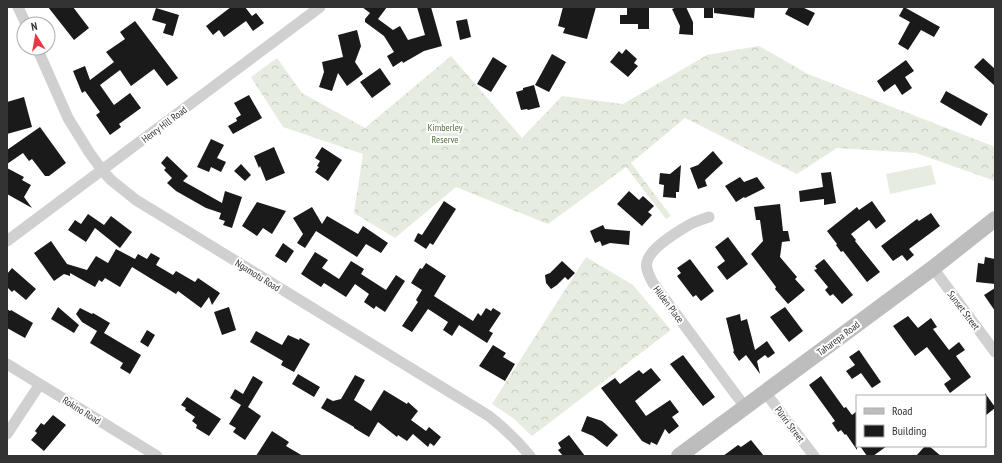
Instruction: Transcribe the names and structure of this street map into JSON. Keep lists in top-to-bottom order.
{
  "streets": {
    "street": [
      "Henry Hill Road",
      "Ngamotu Road",
      "Hilden Place",
      "Sunset Street",
      "Taharepa Road",
      "Rokino Road",
      "Pūriri Street"
    ]
  },
  "crossings": [
    ["Henry Hill Road", "Ngamotu Road"],
    ["Hilden Place", "Taharepa Road"],
    ["Sunset Street", "Taharepa Road"],
    ["Taharepa Road", "Pūriri Street"]
  ],
  "parks": ["Kimberley Reserve"],
  "legend": ["Road", "Building"],
  "north": "top"
}
